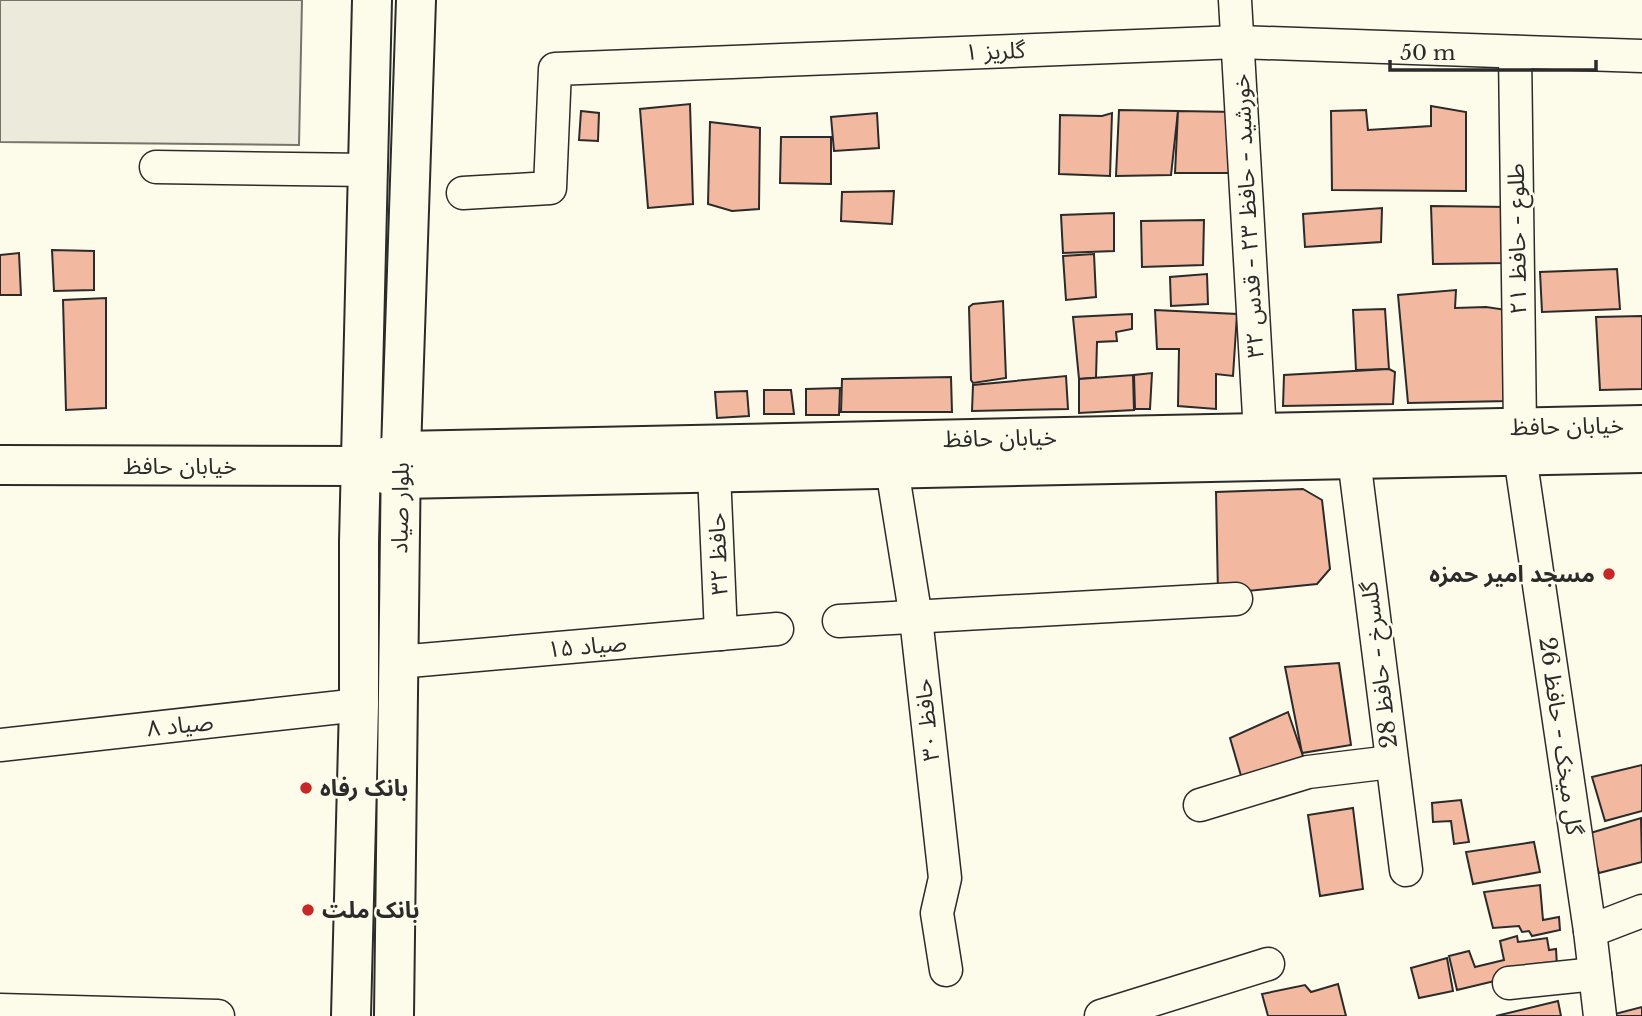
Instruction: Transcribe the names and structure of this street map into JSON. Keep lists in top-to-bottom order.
{
  "streets": {
    "main road": ["خیابان حافظ", "بلوار صیاد"],
    "street": [
      "گلریز ۱",
      "خورشید - حافظ ۲۳ - قدس ۳۲",
      "طلوع - حافظ ۲۱",
      "حافظ ۳۲",
      "صیاد ۱۵",
      "گلسرخ - حافظ 28",
      "حافظ ۳۰",
      "صیاد ۸",
      "گل میخک - حافظ 26"
    ]
  },
  "crossings": [
    ["گلریز ۱", "خورشید - حافظ ۲۳ - قدس ۳۲"],
    ["گلریز ۱", "طلوع - حافظ ۲۱"],
    ["خورشید - حافظ ۲۳ - قدس ۳۲", "خیابان حافظ"],
    ["طلوع - حافظ ۲۱", "خیابان حافظ"],
    ["طلوع - حافظ ۲۱", "گل میخک - حافظ 26"],
    ["خیابان حافظ", "بلوار صیاد"],
    ["خیابان حافظ", "حافظ ۳۲"],
    ["خیابان حافظ", "گلسرخ - حافظ 28"],
    ["خیابان حافظ", "حافظ ۳۰"],
    ["خیابان حافظ", "گل میخک - حافظ 26"],
    ["بلوار صیاد", "صیاد ۱۵"],
    ["بلوار صیاد", "صیاد ۸"],
    ["حافظ ۳۲", "صیاد ۱۵"]
  ],
  "places": ["مسجد امیر حمزه", "بانک رفاه", "بانک ملت"],
  "scale_bar": "50 m"
}
